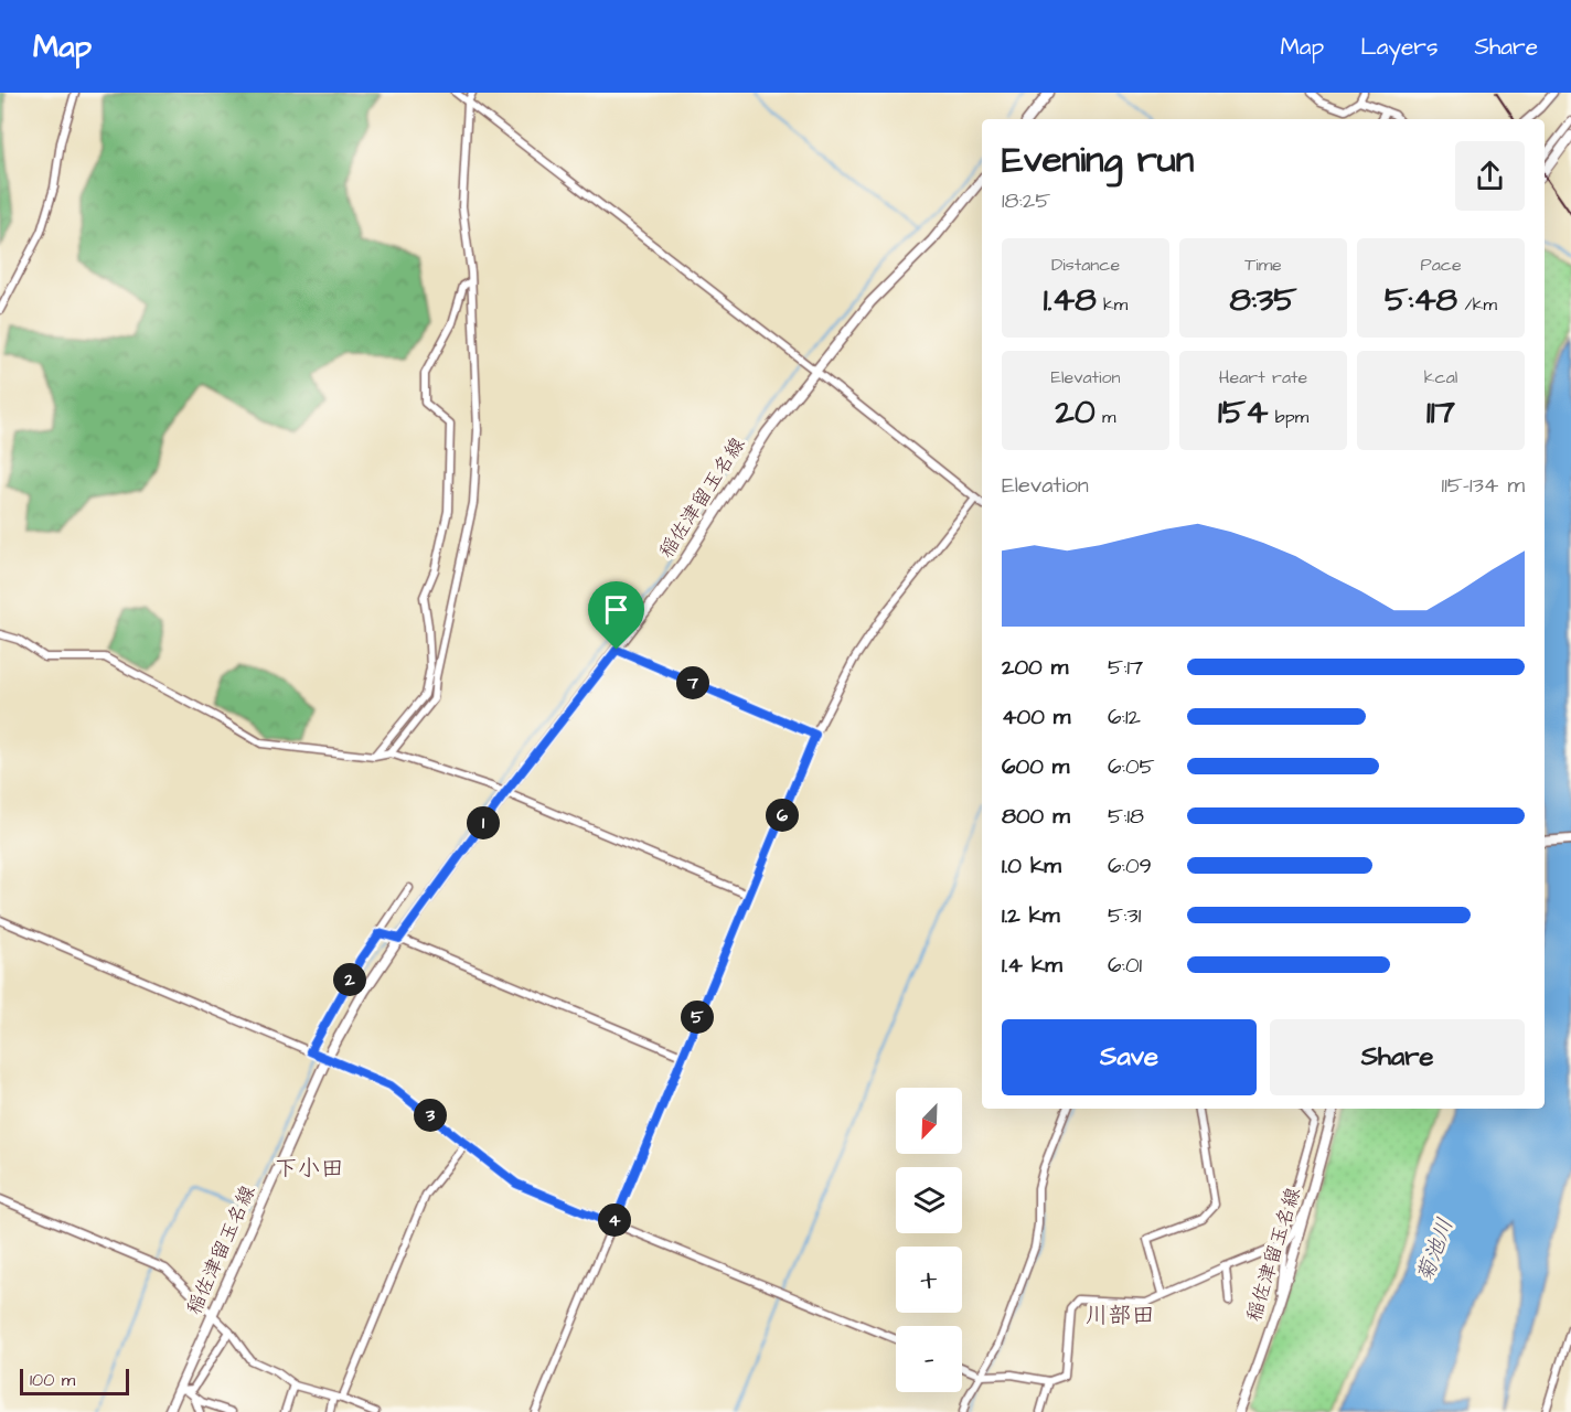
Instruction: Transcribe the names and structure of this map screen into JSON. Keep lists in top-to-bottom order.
{
  "streets": {
    "main road": ["稲佐津留玉名線"]
  },
  "districts": ["下小田", "川部田"],
  "water": ["菊池川"],
  "scale_bar": "100 m",
  "north": "bottom left",
  "page": {
    "header": "Map",
    "nav": ["Map", "Layers", "Share"],
    "heading": ["Evening run", "18:25"],
    "stats": [
      ["Distance", "1.48 km"],
      ["Time", "8:35"],
      ["Pace", "5:48 /km"],
      ["Elevation", "20 m"],
      ["Heart rate", "154 bpm"],
      ["kcal", "117"]
    ],
    "chart": ["Elevation", "115–134 m"],
    "list": [
      {
        "name": "200 m",
        "note": "5:17"
      },
      {
        "name": "400 m",
        "note": "6:12"
      },
      {
        "name": "600 m",
        "note": "6:05"
      },
      {
        "name": "800 m",
        "note": "5:18"
      },
      {
        "name": "1.0 km",
        "note": "6:09"
      },
      {
        "name": "1.2 km",
        "note": "5:31"
      },
      {
        "name": "1.4 km",
        "note": "6:01"
      }
    ],
    "pins": [
      "7",
      "6",
      "1",
      "2",
      "5",
      "3",
      "4"
    ],
    "buttons": ["Save", "Share"],
    "map_buttons": ["+", "−"],
    "scale": "100 m"
  }
}
